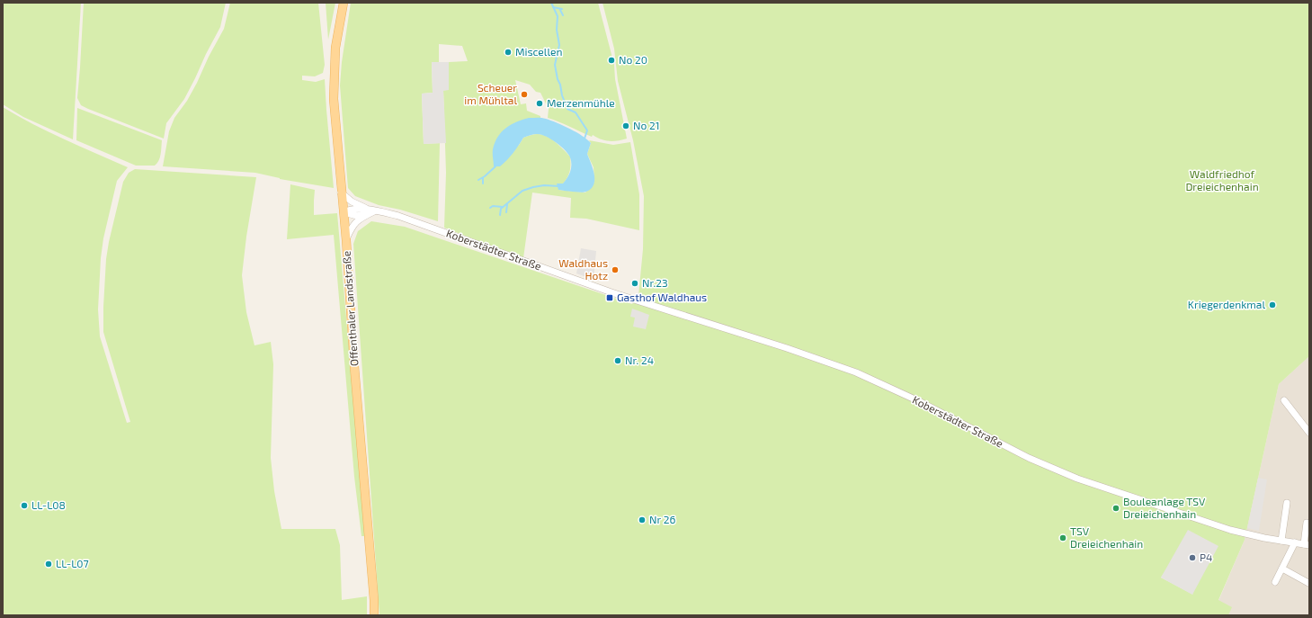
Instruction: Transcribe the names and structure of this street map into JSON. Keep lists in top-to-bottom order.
{
  "streets": {
    "main road": ["Offenthaler Landstraße"],
    "street": ["Koberstädter Straße"]
  },
  "parks": ["Waldfriedhof Dreieichenhain"],
  "places": {
    "other": [
      "Miscellen",
      "No 20",
      "Scheuer im Mühltal",
      "Merzenmühle",
      "No 21",
      "Waldhaus Hotz",
      "Nr.23",
      "Kriegerdenkmal",
      "Nr. 24",
      "LL-L08",
      "Bouleanlage TSV Dreieichenhain",
      "Nr 26",
      "TSV Dreieichenhain",
      "P4",
      "LL-L07"
    ],
    "transit": ["Gasthof Waldhaus"]
  }
}
